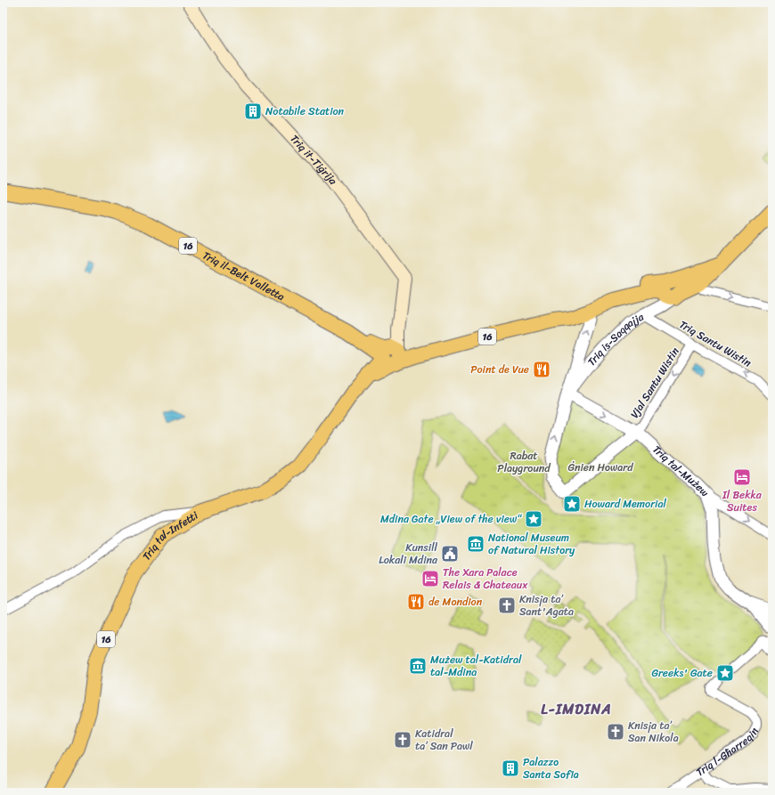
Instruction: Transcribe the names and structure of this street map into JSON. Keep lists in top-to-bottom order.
{
  "streets": {
    "main road": [
      "Triq it-Tiġrija",
      "16",
      "Triq il-Belt Valletta",
      "Triq tal-Infetti"
    ],
    "street": [
      "Triq is-Saqqajja",
      "Triq Santu Wistin",
      "Vjal Santu Wistin",
      "Triq tal-Mużew",
      "Triq l-Għarreqin"
    ]
  },
  "crossings": [
    ["Triq it-Tiġrija", "16"],
    ["Triq it-Tiġrija", "Triq il-Belt Valletta"],
    ["Triq it-Tiġrija", "Triq tal-Infetti"],
    ["16", "Triq il-Belt Valletta"],
    ["16", "Triq is-Saqqajja"],
    ["16", "Triq tal-Infetti"],
    ["Triq il-Belt Valletta", "Triq tal-Infetti"],
    ["Triq is-Saqqajja", "Triq Santu Wistin"],
    ["Triq is-Saqqajja", "Triq tal-Mużew"],
    ["Triq Santu Wistin", "Vjal Santu Wistin"],
    ["Vjal Santu Wistin", "Triq tal-Mużew"]
  ],
  "one_way": ["Vjal Santu Wistin"],
  "districts": ["L-IMDINA"],
  "parks": ["Rabat Playground", "Ġnien Howard"],
  "places": {
    "building": ["Notabile Station", "Palazzo Santa Sofia"],
    "restaurant": ["Point de Vue", "de Mondion"],
    "hotel": ["Il Bekka Suites", "The Xara Palace Relais & Chateaux"],
    "place": ["Howard Memorial", "Mdina Gate „View of the view“", "Greeks' Gate"],
    "museum": ["National Museum of Natural History", "Mużew tal-Katidral tal-Mdina"],
    "public building": ["Kunsill Lokali Mdina"],
    "church": ["Knisja ta’ Sant'Agata", "Knisja ta’ San Nikola", "Katidral ta’ San Pawl"]
  }
}
